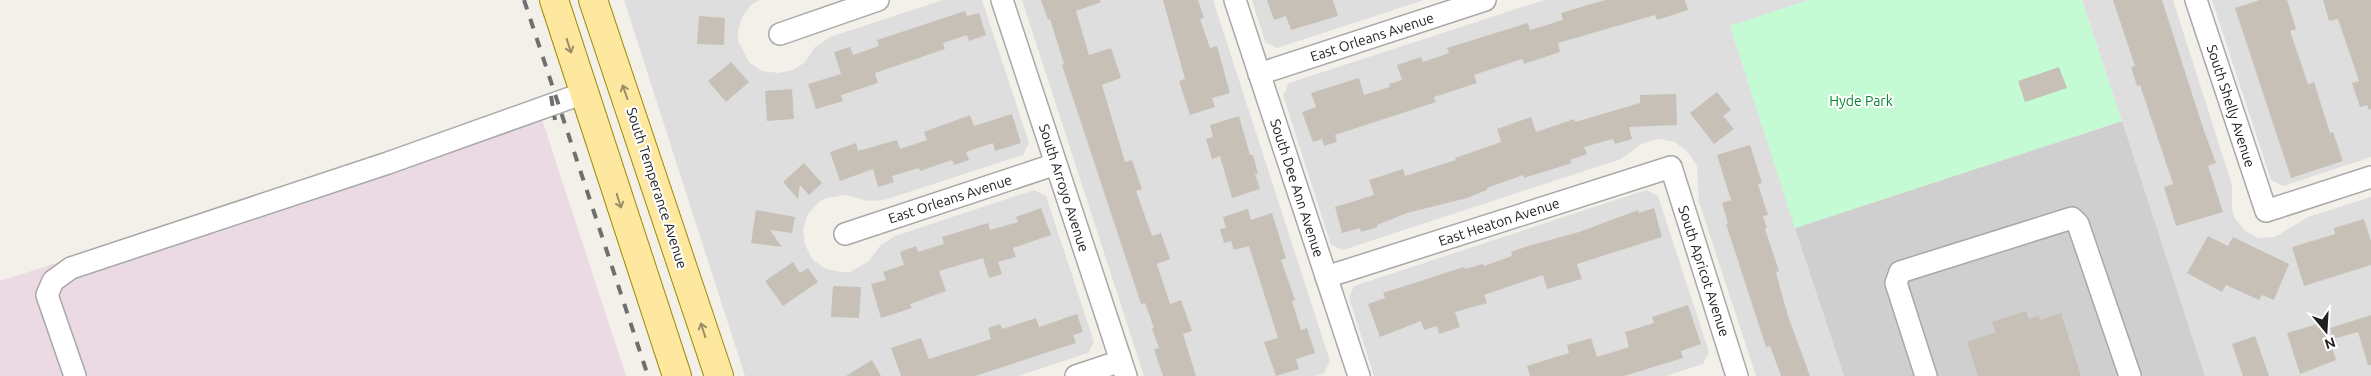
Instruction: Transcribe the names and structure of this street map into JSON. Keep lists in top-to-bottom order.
{
  "streets": {
    "main road": ["South Temperance Avenue"],
    "street": [
      "East Orleans Avenue",
      "South Shelly Avenue",
      "South Arroyo Avenue",
      "South Dee Ann Avenue",
      "East Heaton Avenue",
      "South Apricot Avenue"
    ]
  },
  "crossings": [
    ["East Orleans Avenue", "South Arroyo Avenue"],
    ["East Orleans Avenue", "South Dee Ann Avenue"],
    ["South Dee Ann Avenue", "East Heaton Avenue"],
    ["East Heaton Avenue", "South Apricot Avenue"]
  ],
  "parks": ["Hyde Park"],
  "north": "bottom"
}
